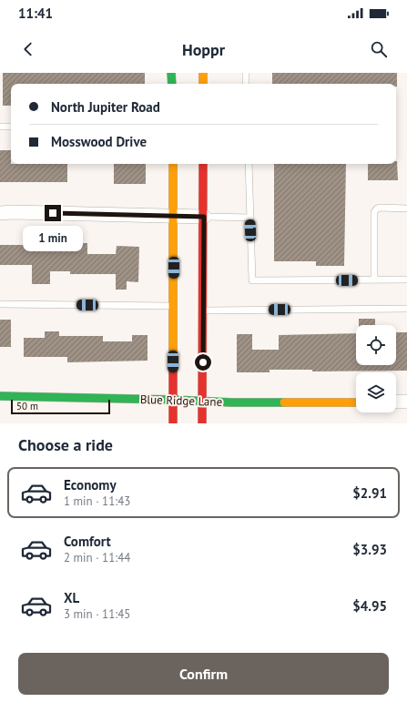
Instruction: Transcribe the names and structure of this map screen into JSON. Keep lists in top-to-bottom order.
{
  "streets": {
    "main road": ["Blue Ridge Lane"]
  },
  "scale_bar": "50 m",
  "page": {
    "status": "11:41",
    "header": "Hoppr",
    "banner": ["North Jupiter Road", "Mosswood Drive"],
    "bubble": "1 min",
    "scale": "50 m",
    "heading": "Choose a ride",
    "list": [
      {
        "name": "Economy",
        "note": "1 min · 11:43",
        "value": "$2.91"
      },
      {
        "name": "Comfort",
        "note": "2 min · 11:44",
        "value": "$3.93"
      },
      {
        "name": "XL",
        "note": "3 min · 11:45",
        "value": "$4.95"
      }
    ],
    "buttons": "Confirm"
  }
}
